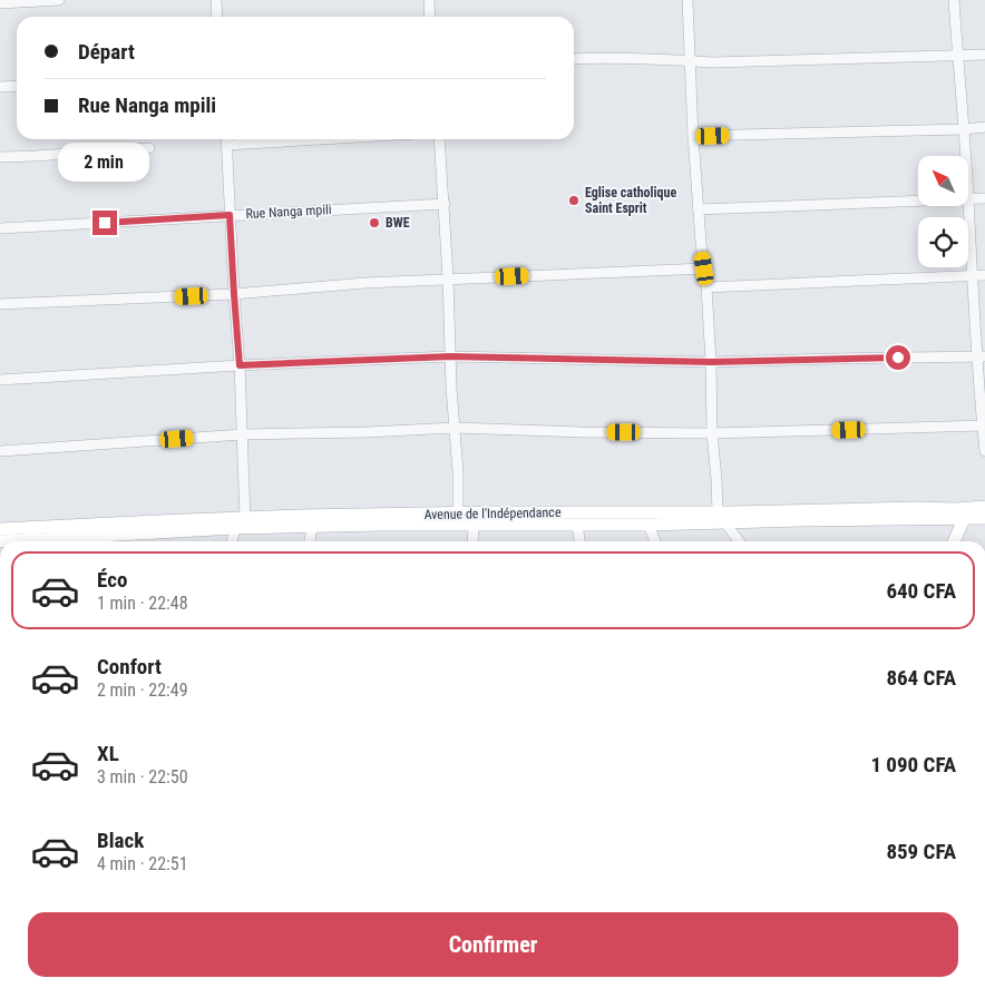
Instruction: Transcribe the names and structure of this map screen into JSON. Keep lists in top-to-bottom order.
{
  "streets": {
    "street": ["Rue Nanga mpili", "Avenue de l'Indépendance"]
  },
  "places": ["Eglise catholique Saint Esprit", "BWE"],
  "north": "top left",
  "page": {
    "banner": ["Départ", "Rue Nanga mpili"],
    "bubble": "2 min",
    "list": [
      {
        "name": "Éco",
        "note": "1 min · 22:48",
        "value": "640 CFA"
      },
      {
        "name": "Confort",
        "note": "2 min · 22:49",
        "value": "864 CFA"
      },
      {
        "name": "XL",
        "note": "3 min · 22:50",
        "value": "1 090 CFA"
      },
      {
        "name": "Black",
        "note": "4 min · 22:51",
        "value": "859 CFA"
      }
    ],
    "buttons": "Confirmer"
  }
}
